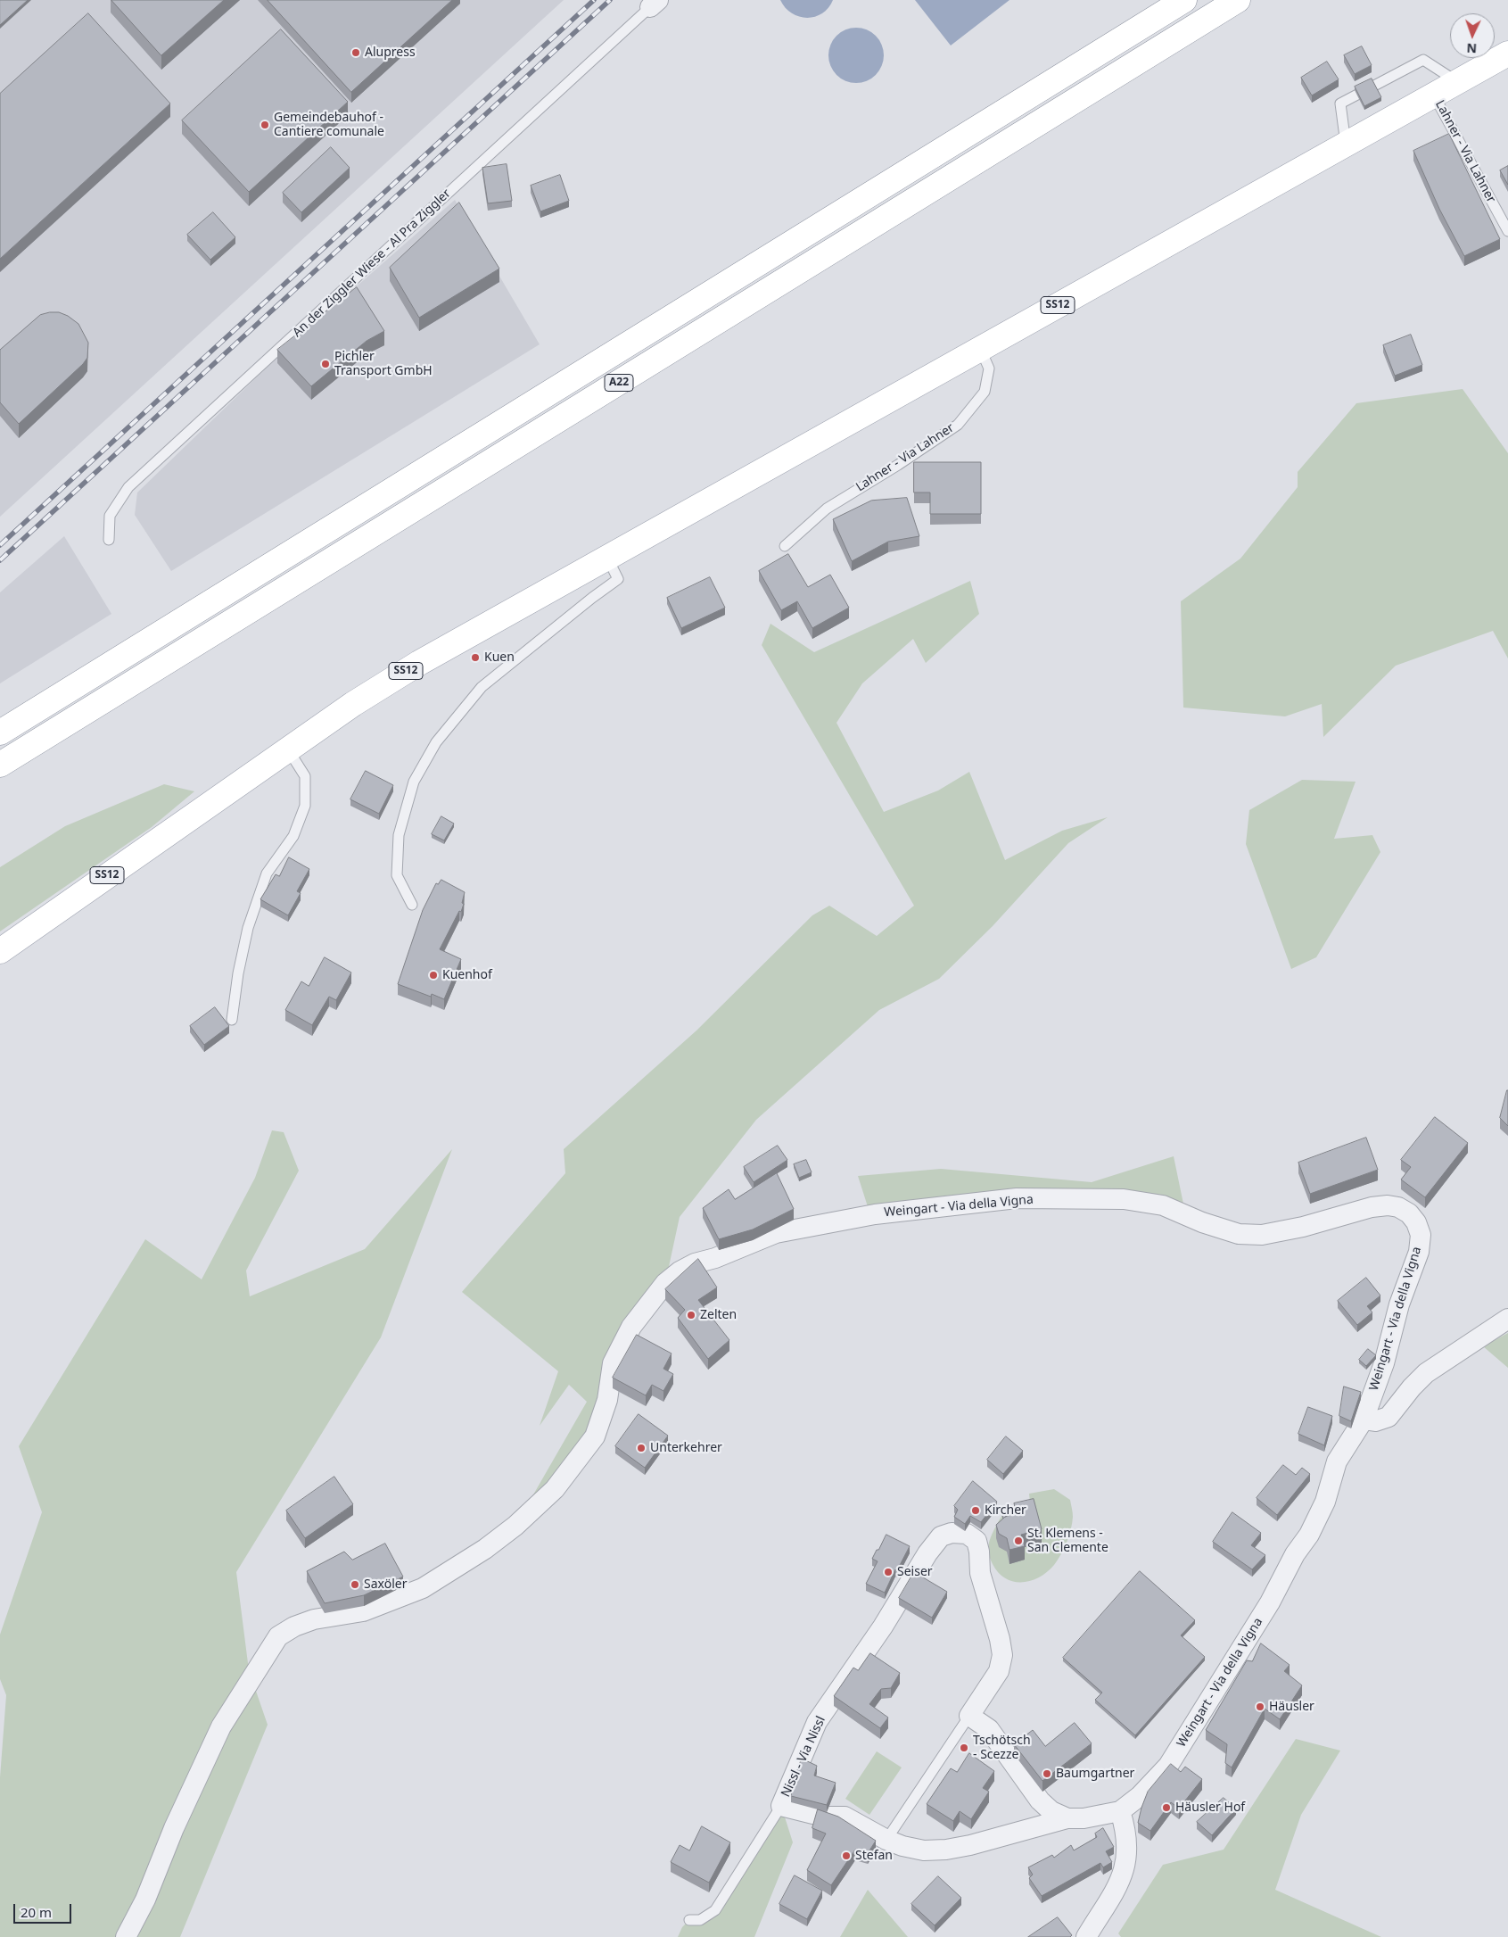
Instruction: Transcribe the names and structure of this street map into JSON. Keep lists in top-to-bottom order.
{
  "streets": {
    "main road": ["SS12", "A22"],
    "street": ["Weingart - Via della Vigna", "Nissl - Via Nissl"],
    "lane": ["Lahner - Via Lahner", "An der Ziggler Wiese - Al Pra Ziggler"]
  },
  "crossings": [
    ["Lahner - Via Lahner", "SS12"],
    ["Weingart - Via della Vigna", "Nissl - Via Nissl"]
  ],
  "places": [
    "Alupress",
    "Gemeindebauhof - Cantiere comunale",
    "Pichler Transport GmbH",
    "Kuen",
    "Kuenhof",
    "Zelten",
    "Unterkehrer",
    "Kircher",
    "St. Klemens - San Clemente",
    "Seiser",
    "Saxöler",
    "Häusler",
    "Tschötsch - Scezze",
    "Baumgartner",
    "Häusler Hof",
    "Stefan"
  ],
  "scale_bar": "20 m",
  "north": "bottom"
}
